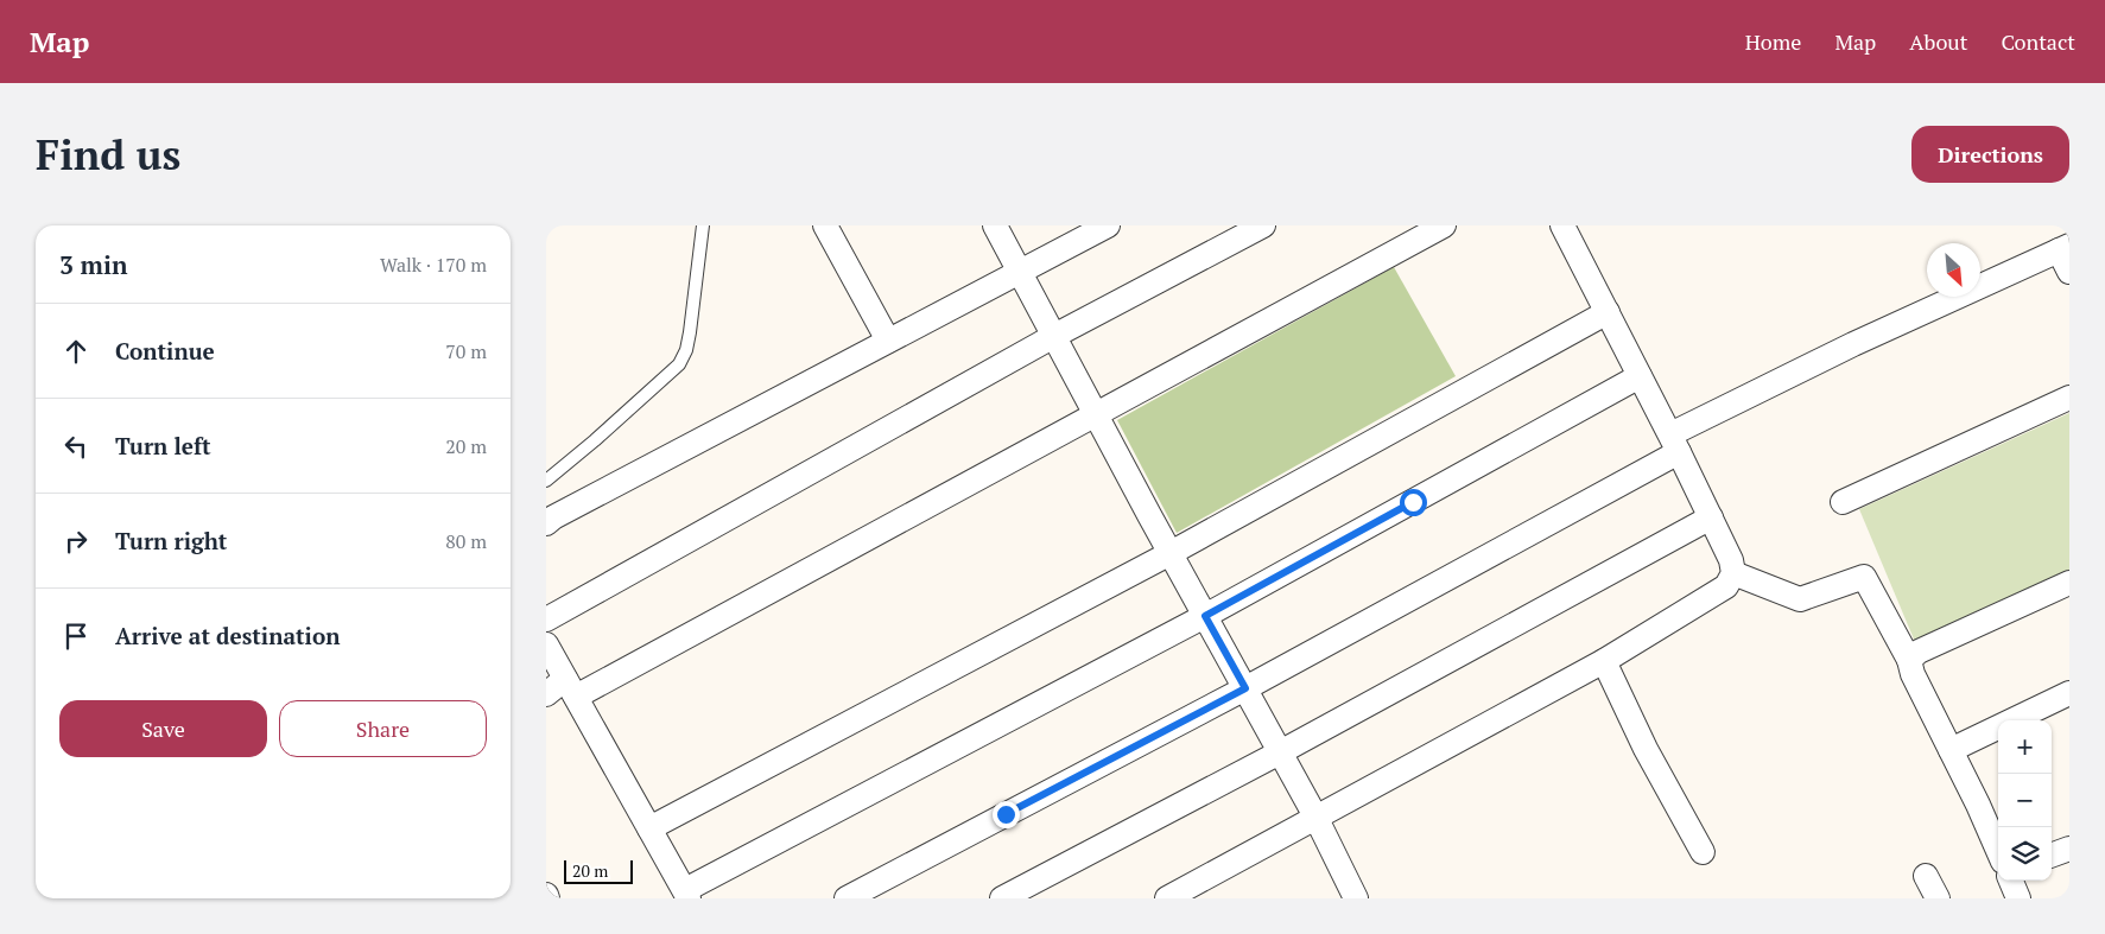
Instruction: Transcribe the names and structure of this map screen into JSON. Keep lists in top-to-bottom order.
{
  "scale_bar": "20 m",
  "north": "bottom right",
  "page": {
    "header": "Map",
    "nav": [
      "Home",
      "Map",
      "About",
      "Contact"
    ],
    "buttons": [
      "Directions",
      ["Save", "Share"]
    ],
    "title": "Find us",
    "heading": ["3 min", "Walk · 170 m"],
    "list": [
      ["Continue", "70 m"],
      ["Turn left", "20 m"],
      ["Turn right", "80 m"],
      "Arrive at destination"
    ],
    "map_buttons": ["+", "−"],
    "scale": "20 m"
  }
}
